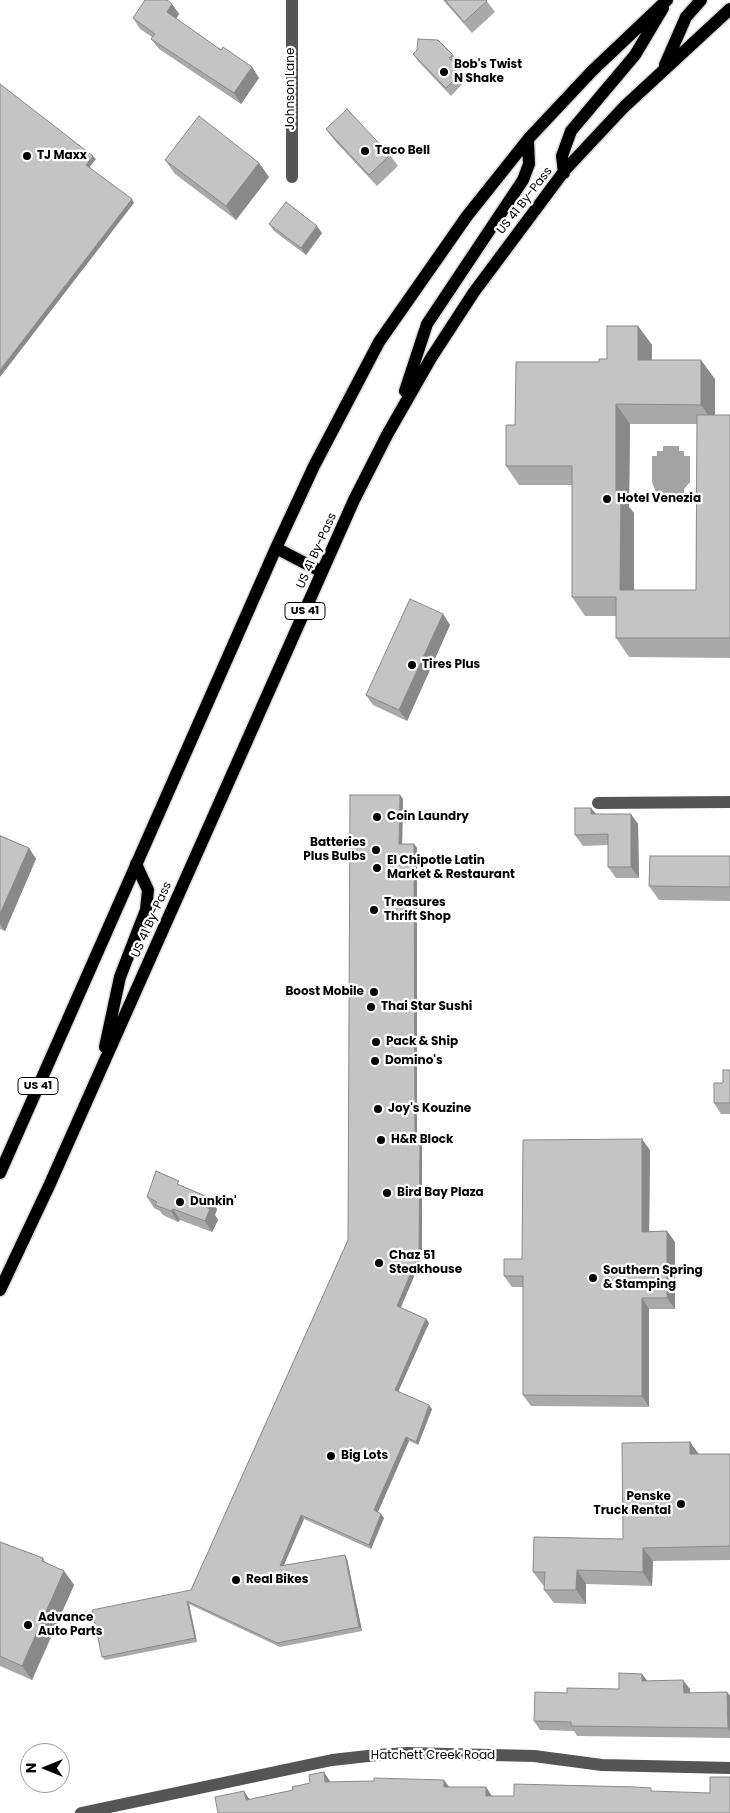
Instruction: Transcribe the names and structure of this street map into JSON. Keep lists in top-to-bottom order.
{
  "streets": {
    "main road": ["US 41 By-Pass", "US 41"],
    "street": ["Johnson Lane", "Hatchett Creek Road"]
  },
  "places": [
    "Bob's Twist N Shake",
    "Taco Bell",
    "TJ Maxx",
    "Hotel Venezia",
    "Tires Plus",
    "Coin Laundry",
    "Batteries Plus Bulbs",
    "El Chipotle Latin Market & Restaurant",
    "Treasures Thrift Shop",
    "Boost Mobile",
    "Thai Star Sushi",
    "Pack & Ship",
    "Domino's",
    "Joy's Kouzine",
    "H&R Block",
    "Bird Bay Plaza",
    "Dunkin'",
    "Chaz 51 Steakhouse",
    "Southern Spring & Stamping",
    "Big Lots",
    "Penske Truck Rental",
    "Real Bikes",
    "Advance Auto Parts"
  ],
  "north": "left"
}
